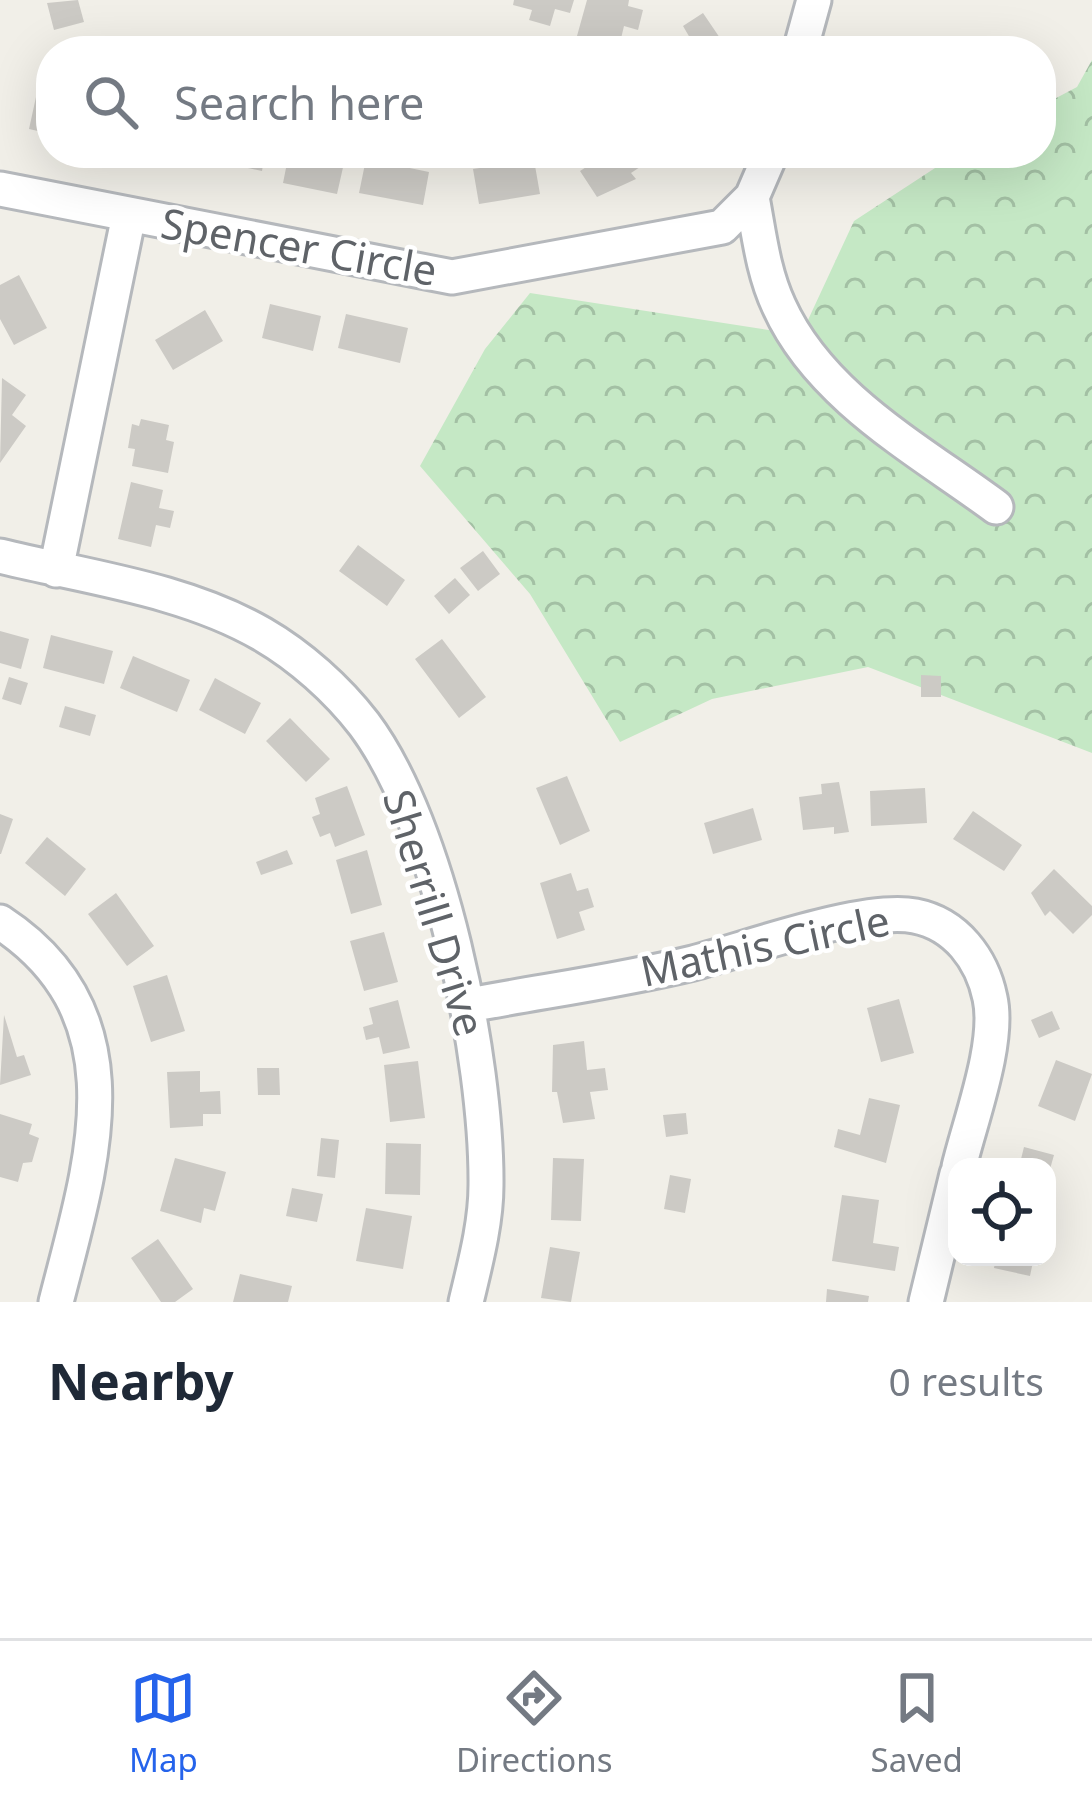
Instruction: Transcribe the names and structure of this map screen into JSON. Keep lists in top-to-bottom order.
{
  "streets": {
    "street": ["Spencer Circle", "Sherrill Drive", "Mathis Circle"]
  },
  "crossings": [
    ["Sherrill Drive", "Mathis Circle"]
  ],
  "page": {
    "search": "Search here",
    "heading": ["Nearby", "0 results"],
    "nav": ["Map", "Directions", "Saved"]
  }
}
